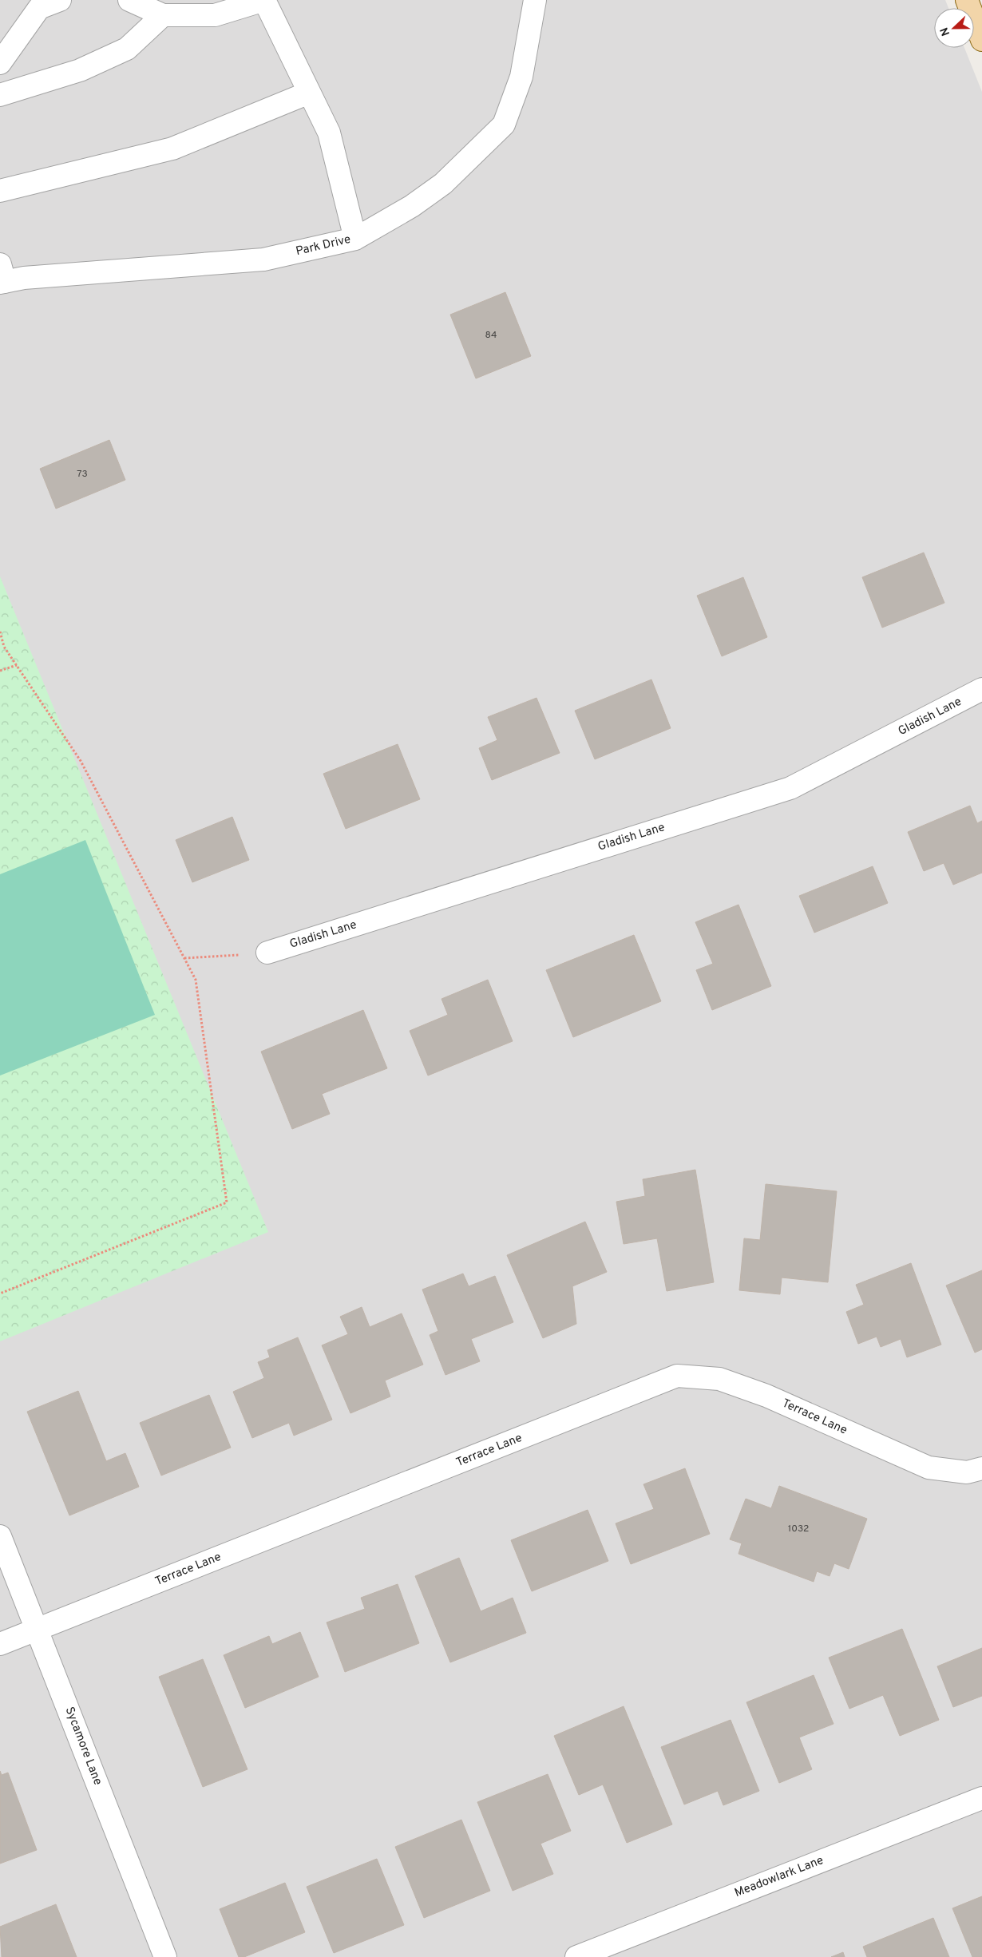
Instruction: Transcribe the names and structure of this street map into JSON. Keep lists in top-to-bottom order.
{
  "streets": {
    "street": [
      "Park Drive",
      "Gladish Lane",
      "Terrace Lane",
      "Sycamore Lane",
      "Meadowlark Lane"
    ]
  },
  "crossings": [
    ["Terrace Lane", "Sycamore Lane"]
  ],
  "house_numbers": ["84", "73", "1032"],
  "north": "left"
}
